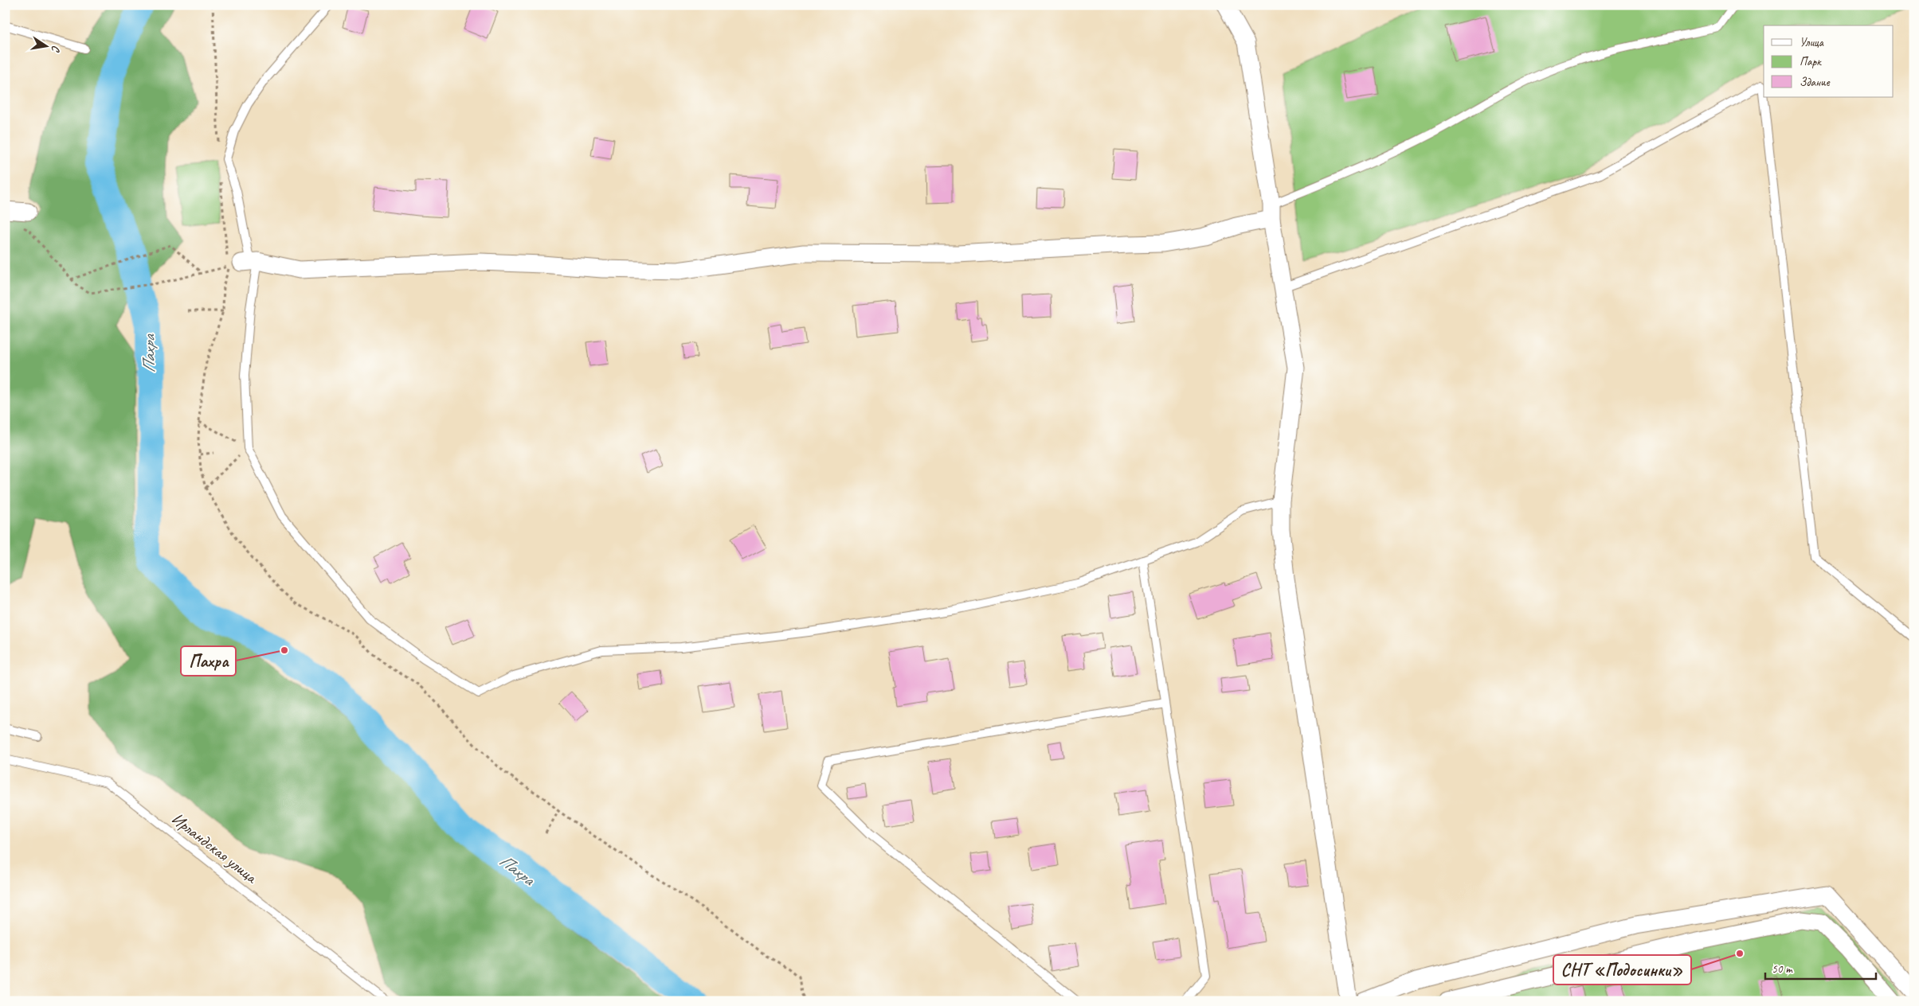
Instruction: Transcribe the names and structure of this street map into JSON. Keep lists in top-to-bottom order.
{
  "streets": {
    "lane": ["Ирландская улица"]
  },
  "water": ["Пахра"],
  "places": ["Пахра", "СНТ «Подосинки»"],
  "legend": ["Улица", "Парк", "Здание"],
  "scale_bar": "50 m",
  "north": "right"
}
